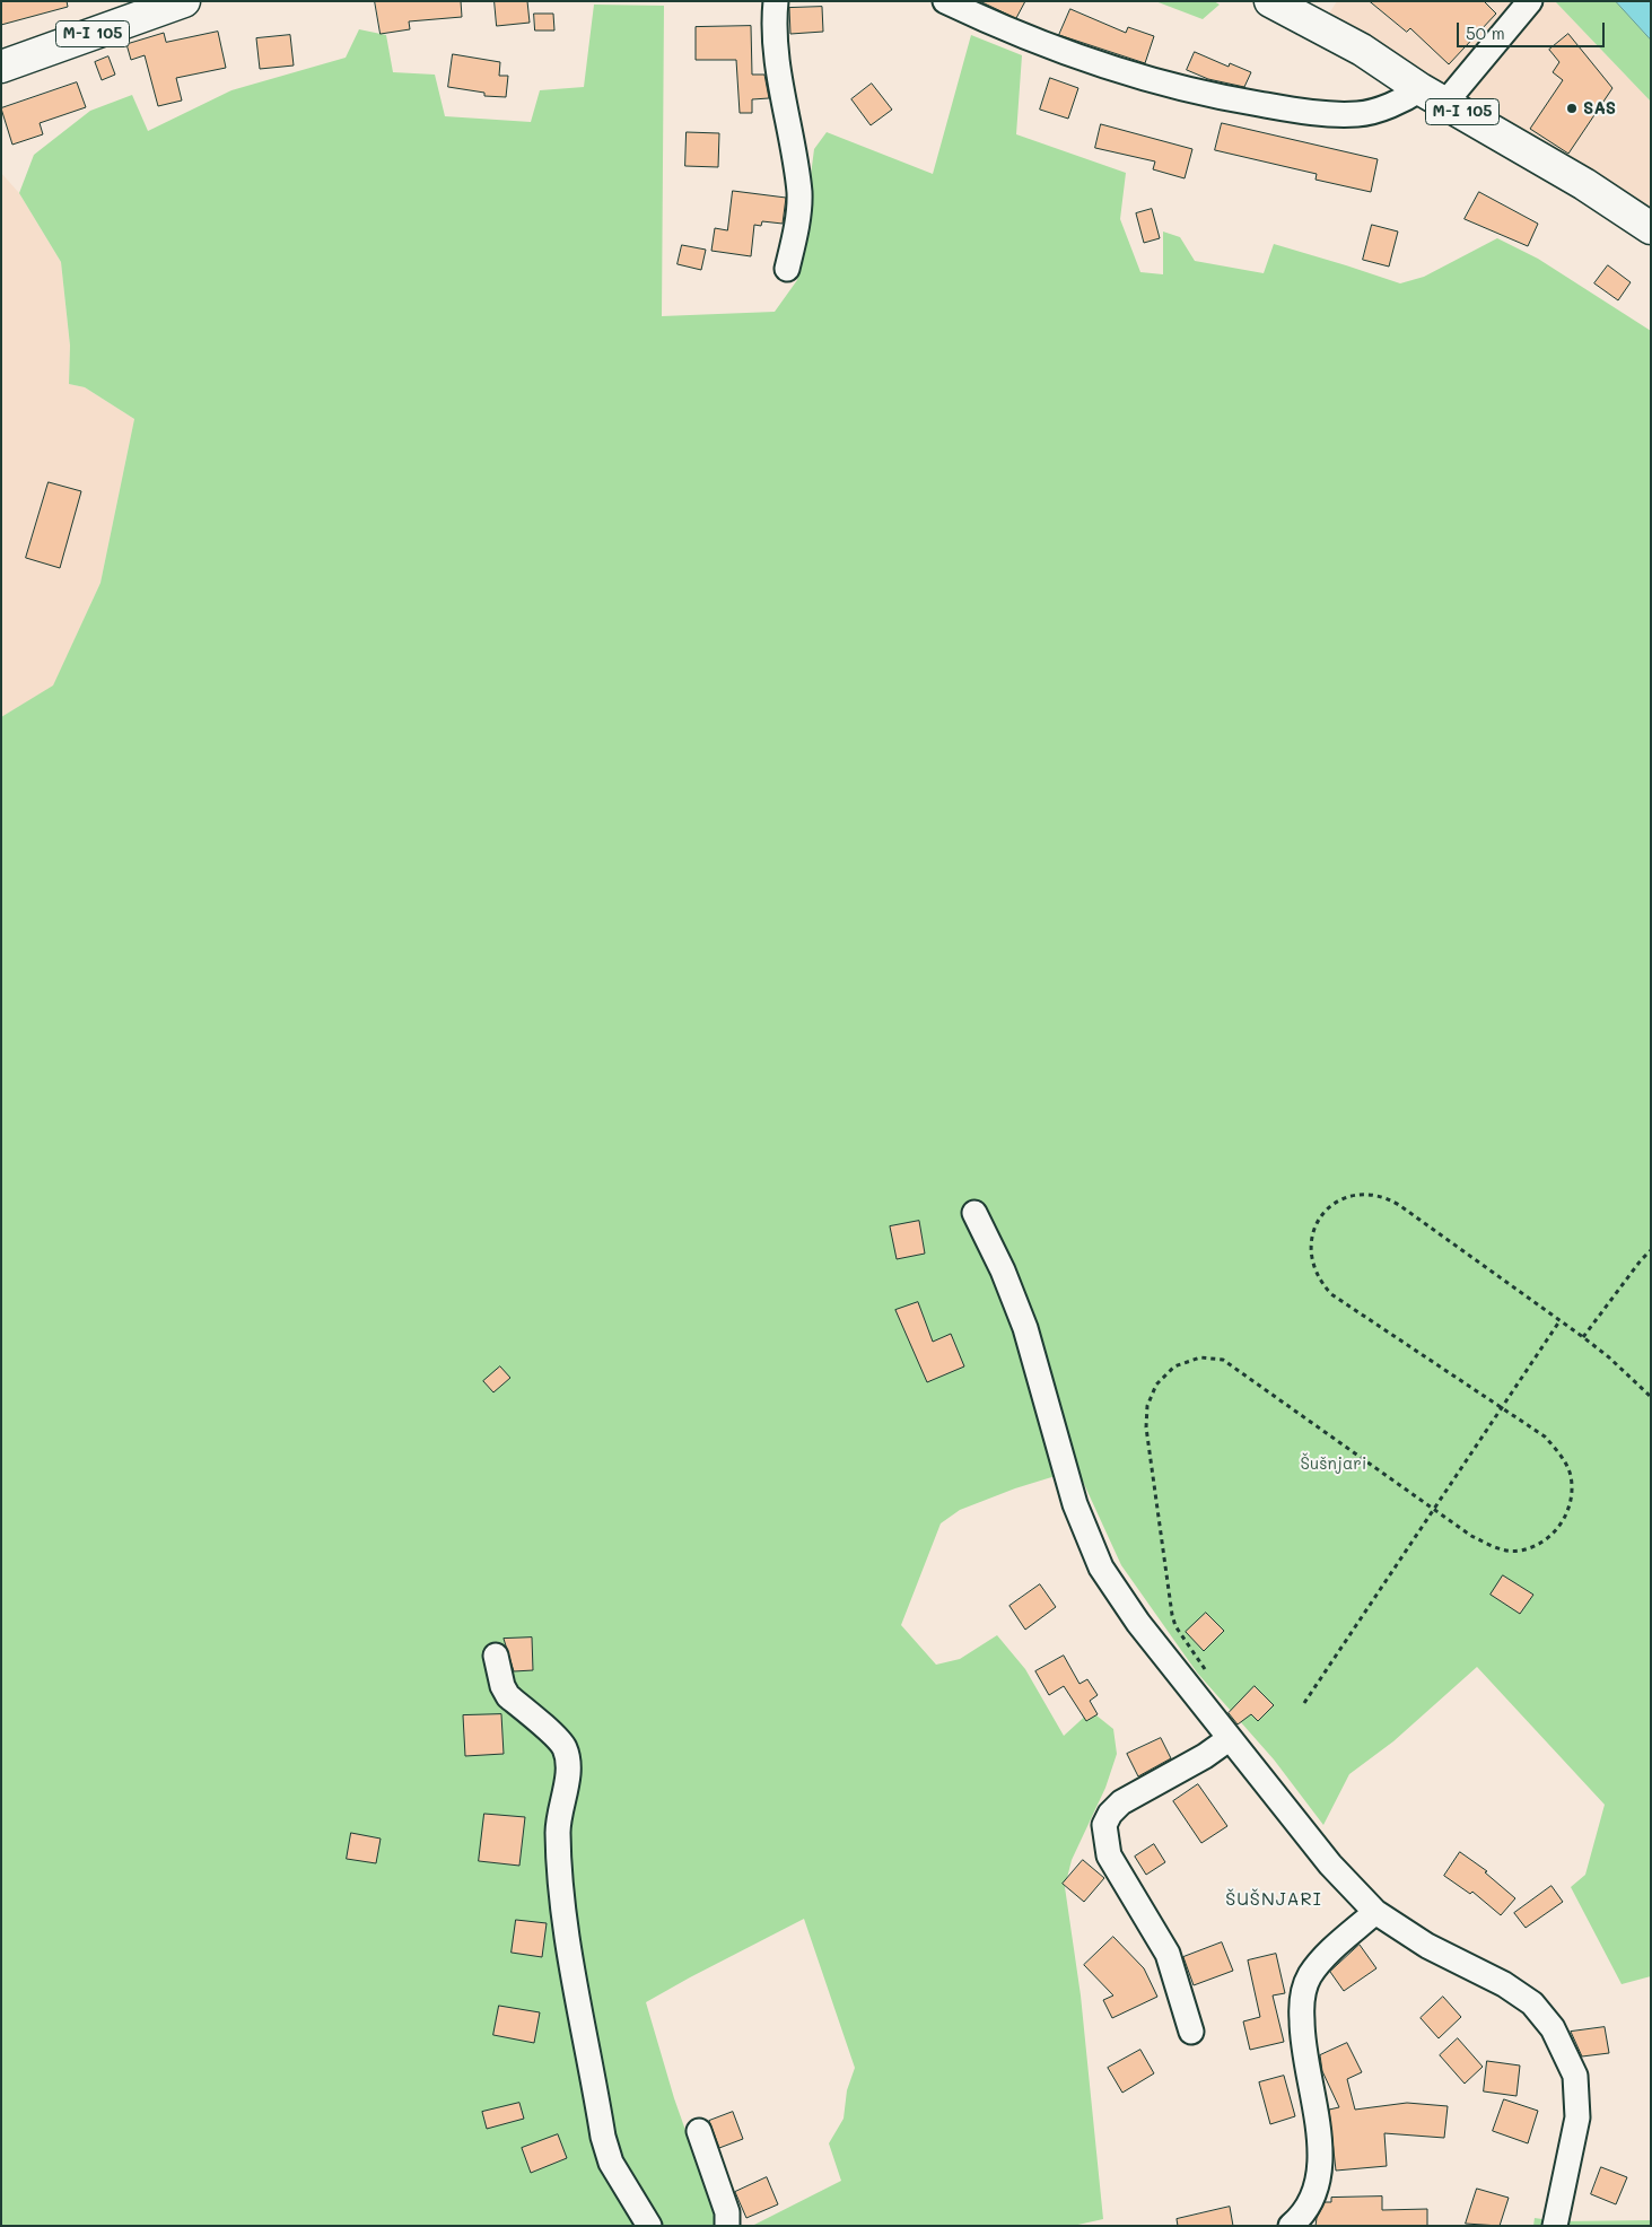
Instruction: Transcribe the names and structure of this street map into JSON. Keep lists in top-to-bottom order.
{
  "streets": {
    "main road": ["M-I 105"]
  },
  "districts": ["ŠUŠNJARI"],
  "parks": ["Šušnjari"],
  "places": ["SAS"],
  "scale_bar": "50 m"
}
